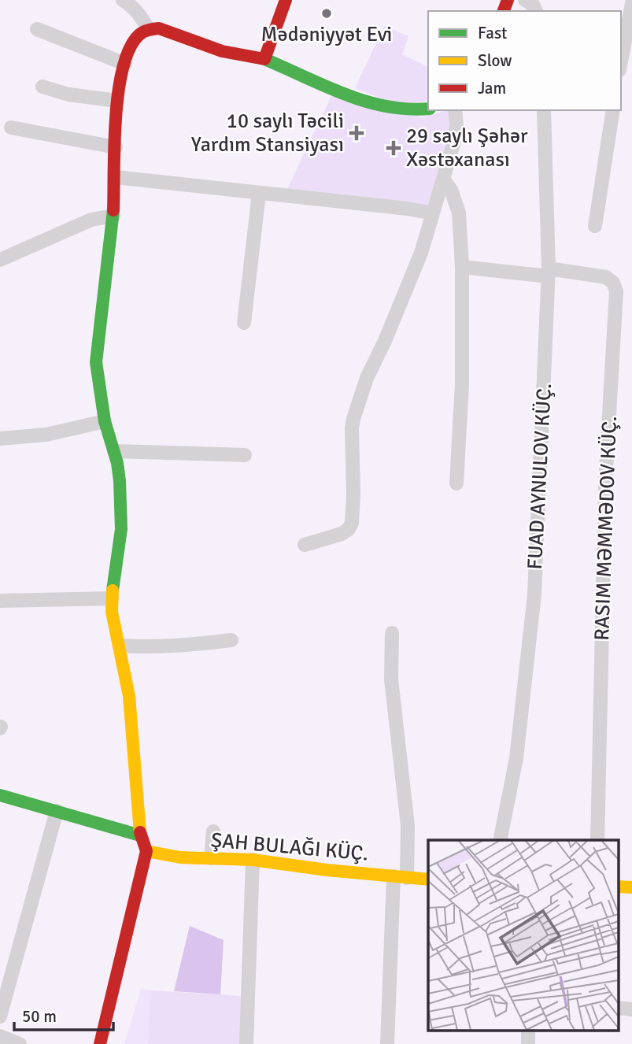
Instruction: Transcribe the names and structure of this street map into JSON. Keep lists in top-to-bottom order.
{
  "streets": {
    "street": ["FUAD AYNULOV KÜÇ.", "RASIM MƏMMƏDOV KÜÇ."]
  },
  "crossings": [
    ["FUAD AYNULOV KÜÇ.", "RASIM MƏMMƏDOV KÜÇ."]
  ],
  "places": {
    "other": ["Mədəniyyət Evi"],
    "health": ["10 saylı Təcili Yardım Stansiyası", "29 saylı Şəhər Xəstəxanası"]
  },
  "legend": ["Fast", "Slow", "Jam"],
  "scale_bar": "50 m"
}
